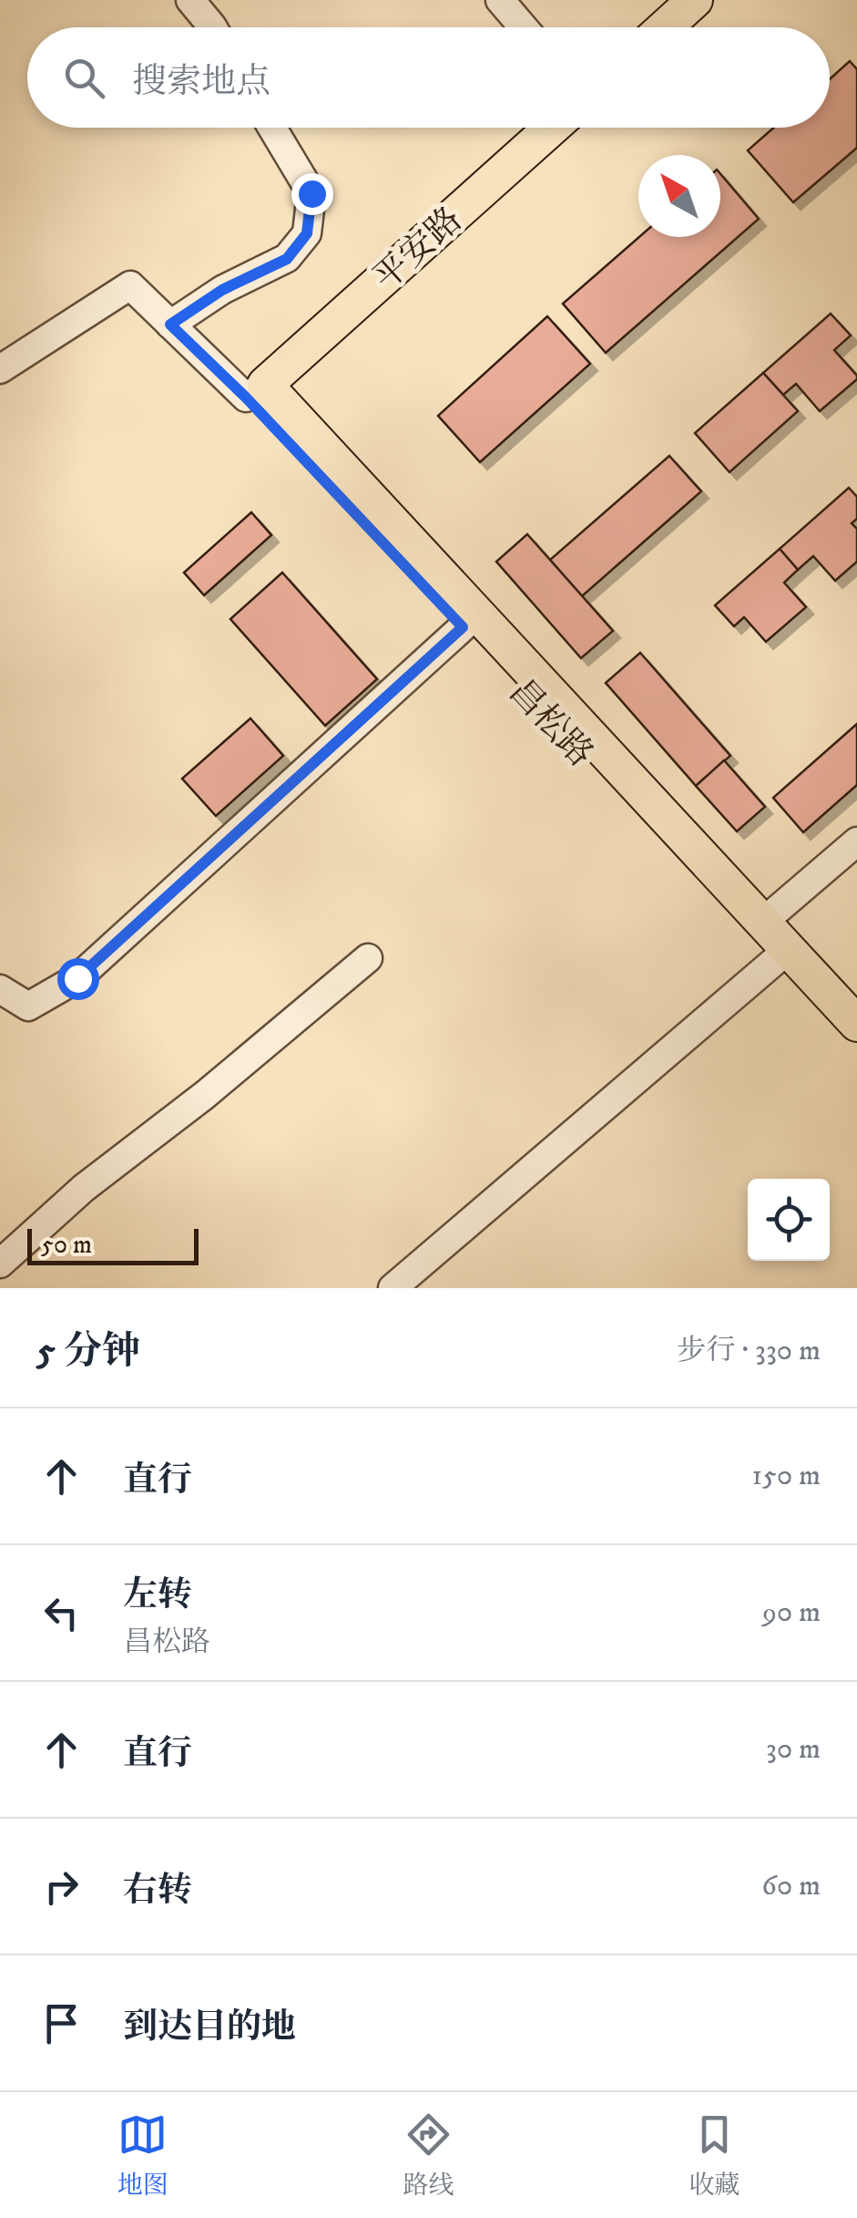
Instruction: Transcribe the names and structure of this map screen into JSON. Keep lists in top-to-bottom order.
{
  "streets": {
    "main road": ["平安路", "昌松路"]
  },
  "crossings": [
    ["平安路", "昌松路"]
  ],
  "scale_bar": "50 m",
  "north": "top left",
  "page": {
    "search": "搜索地点",
    "scale": "50 m",
    "heading": ["5 分钟", "步行 · 330 m"],
    "list": [
      ["直行", "150 m"],
      ["左转", "昌松路", "90 m"],
      ["直行", "30 m"],
      ["右转", "60 m"],
      "到达目的地"
    ],
    "nav": ["地图", "路线", "收藏"]
  }
}
